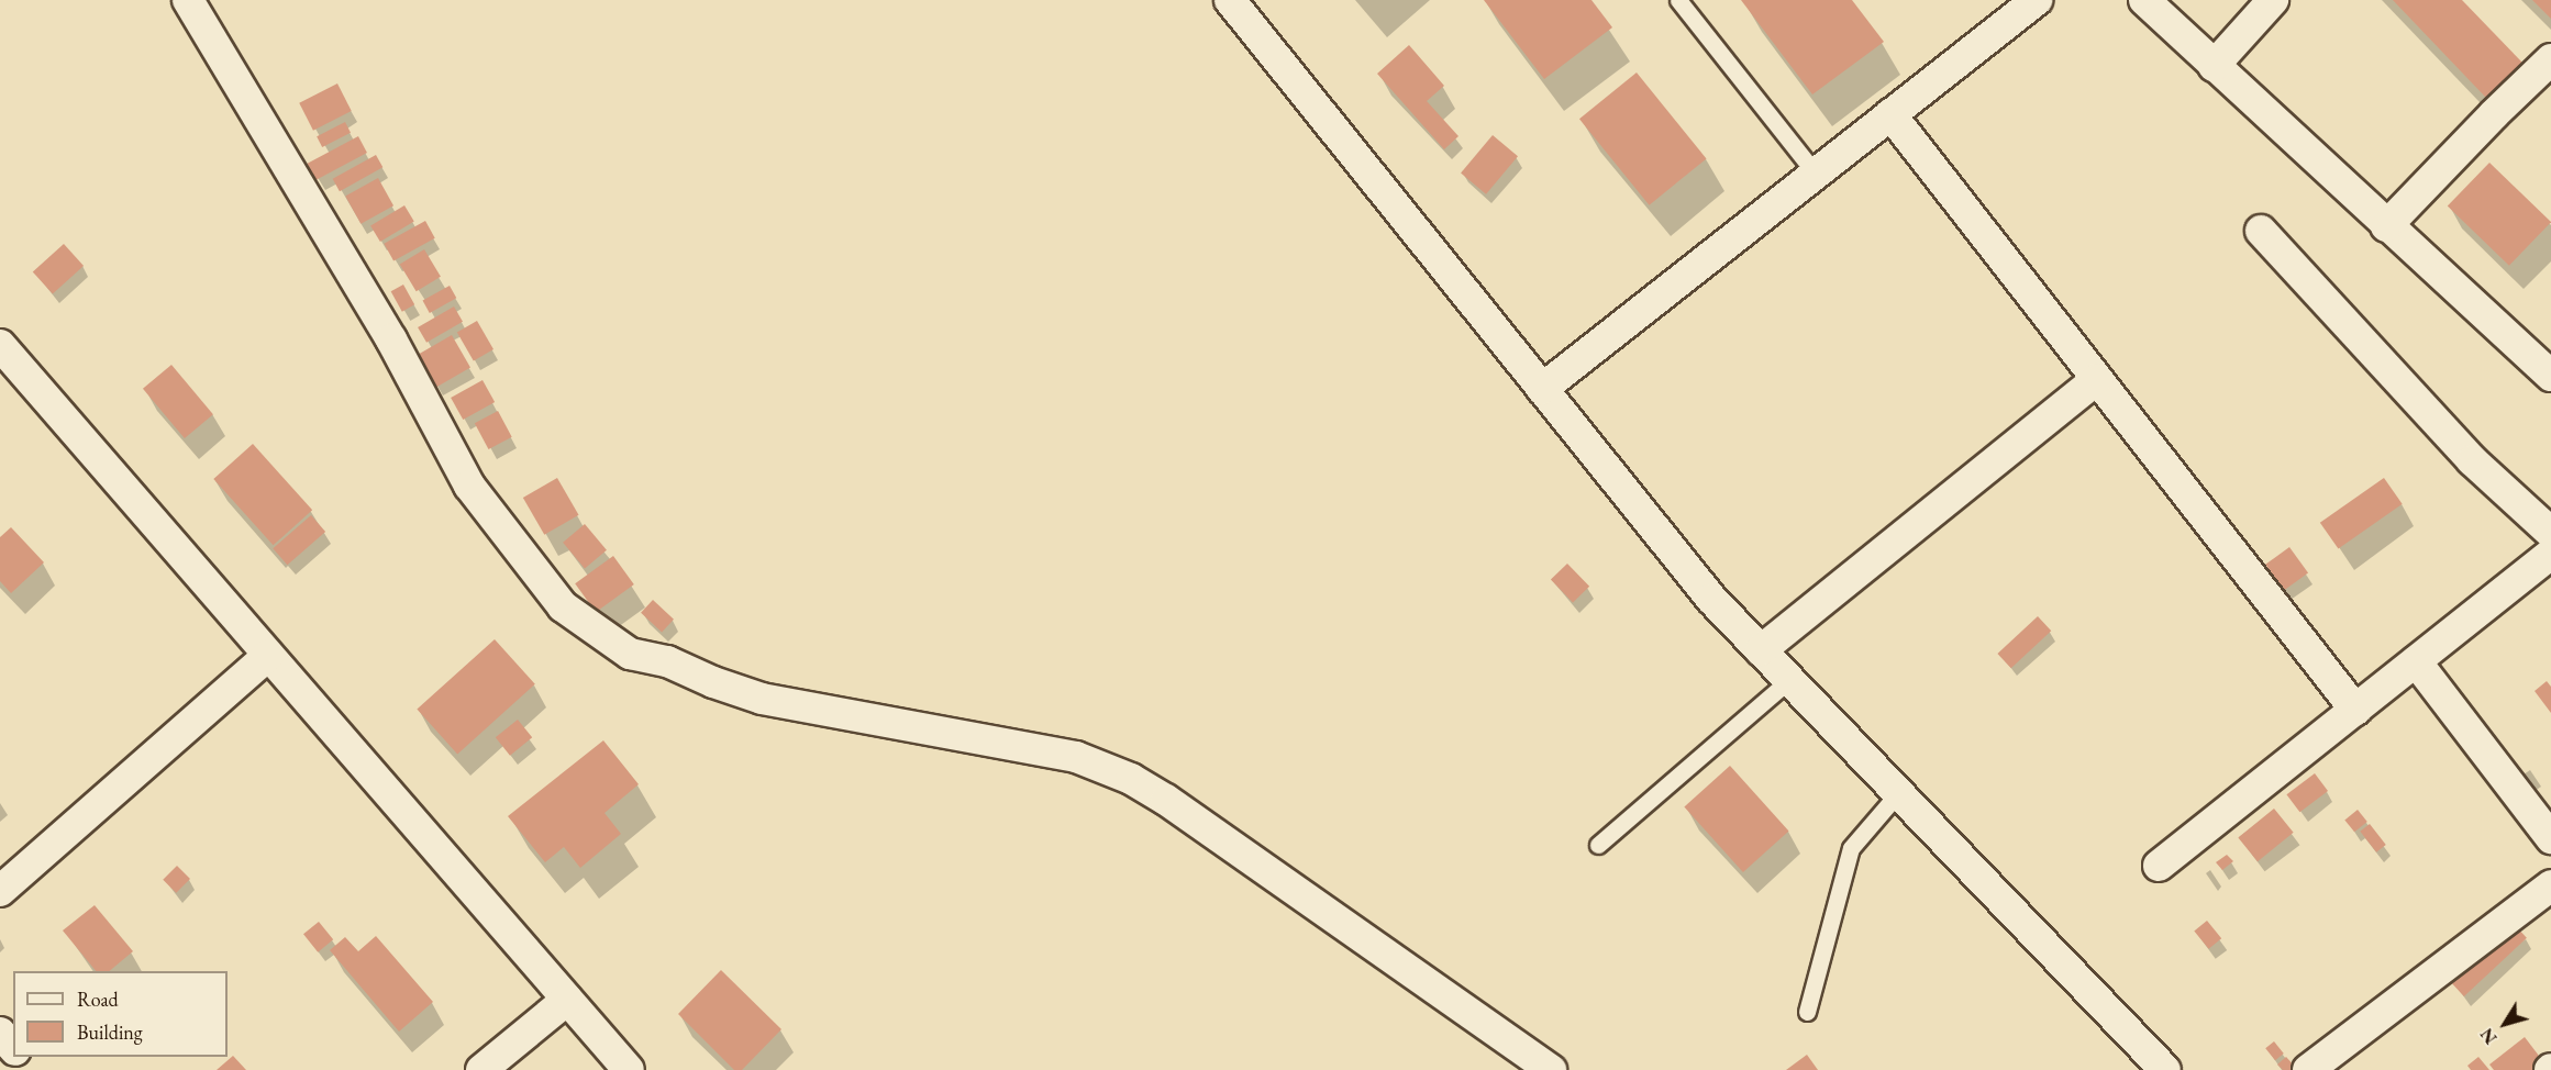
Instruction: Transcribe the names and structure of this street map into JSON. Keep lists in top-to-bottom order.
{
  "legend": ["Road", "Building"],
  "north": "bottom left"
}
